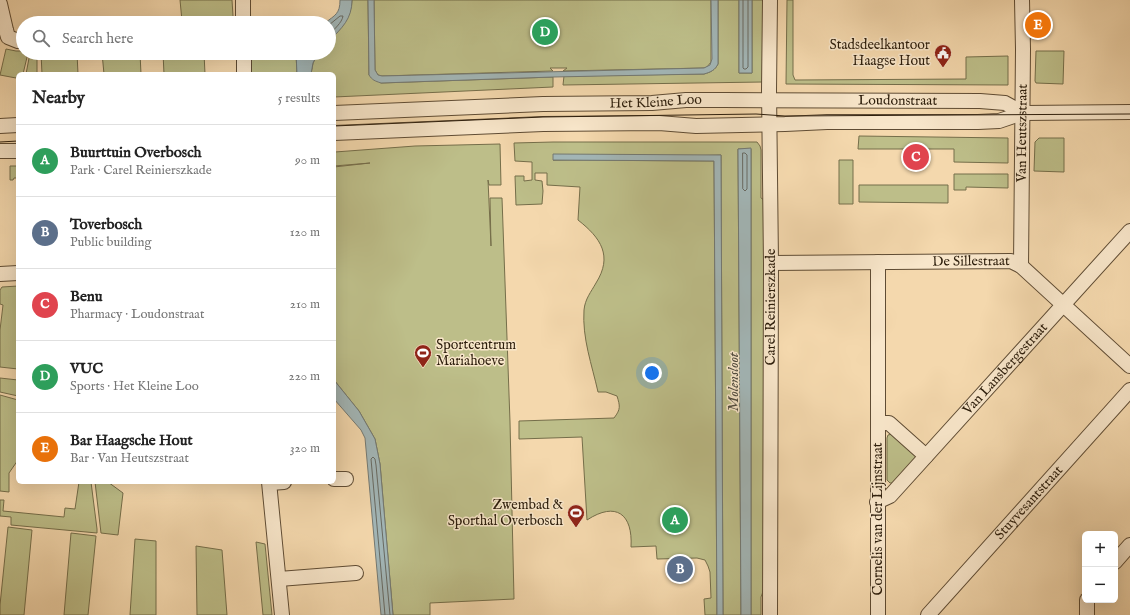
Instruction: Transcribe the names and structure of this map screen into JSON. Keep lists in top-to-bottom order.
{
  "streets": {
    "street": [
      "Loudonstraat",
      "Het Kleine Loo",
      "Van Heutszstraat",
      "De Sillestraat",
      "Carel Reinierszkade",
      "Van Lansbergestraat",
      "Stuyvesantstraat",
      "Cornelis van der Lijnstraat"
    ]
  },
  "crossings": [
    ["Loudonstraat", "Het Kleine Loo"],
    ["Loudonstraat", "Van Heutszstraat"],
    ["Loudonstraat", "Carel Reinierszkade"],
    ["Het Kleine Loo", "Carel Reinierszkade"],
    ["Van Heutszstraat", "De Sillestraat"],
    ["De Sillestraat", "Carel Reinierszkade"],
    ["De Sillestraat", "Van Lansbergestraat"],
    ["De Sillestraat", "Cornelis van der Lijnstraat"],
    ["Van Lansbergestraat", "Cornelis van der Lijnstraat"]
  ],
  "water": ["Molensloot"],
  "places": {
    "public building": ["Stadsdeelkantoor Haagse Hout"],
    "sports": ["Sportcentrum Mariahoeve", "Zwembad & Sporthal Overbosch"]
  },
  "page": {
    "pins": [
      "E",
      "D",
      "C",
      "A",
      "B"
    ],
    "search": "Search here",
    "heading": ["Nearby", "5 results"],
    "list": [
      {
        "mark": "A",
        "name": "Buurttuin Overbosch",
        "note": "Park · Carel Reinierszkade",
        "value": "90 m"
      },
      {
        "mark": "B",
        "name": "Toverbosch",
        "note": "Public building",
        "value": "120 m"
      },
      {
        "mark": "C",
        "name": "Benu",
        "note": "Pharmacy · Loudonstraat",
        "value": "210 m"
      },
      {
        "mark": "D",
        "name": "VUC",
        "note": "Sports · Het Kleine Loo",
        "value": "220 m"
      },
      {
        "mark": "E",
        "name": "Bar Haagsche Hout",
        "note": "Bar · Van Heutszstraat",
        "value": "320 m"
      }
    ],
    "map_buttons": ["+", "−"]
  }
}
